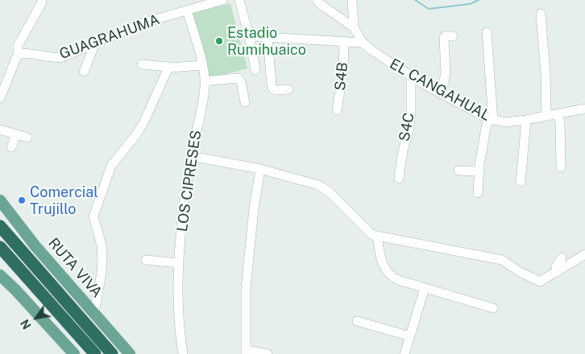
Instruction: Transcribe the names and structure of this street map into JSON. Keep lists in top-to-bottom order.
{
  "streets": {
    "highway": ["RUTA VIVA"],
    "street": [
      "GUAGRAHUMA",
      "S4B",
      "EL CANGAHUAL",
      "S4C",
      "LOS CIPRESES"
    ]
  },
  "crossings": [
    ["GUAGRAHUMA", "LOS CIPRESES"],
    ["EL CANGAHUAL", "S4C"]
  ],
  "places": ["Estadio Rumihuaico", "Comercial Trujillo"],
  "north": "bottom left"
}
